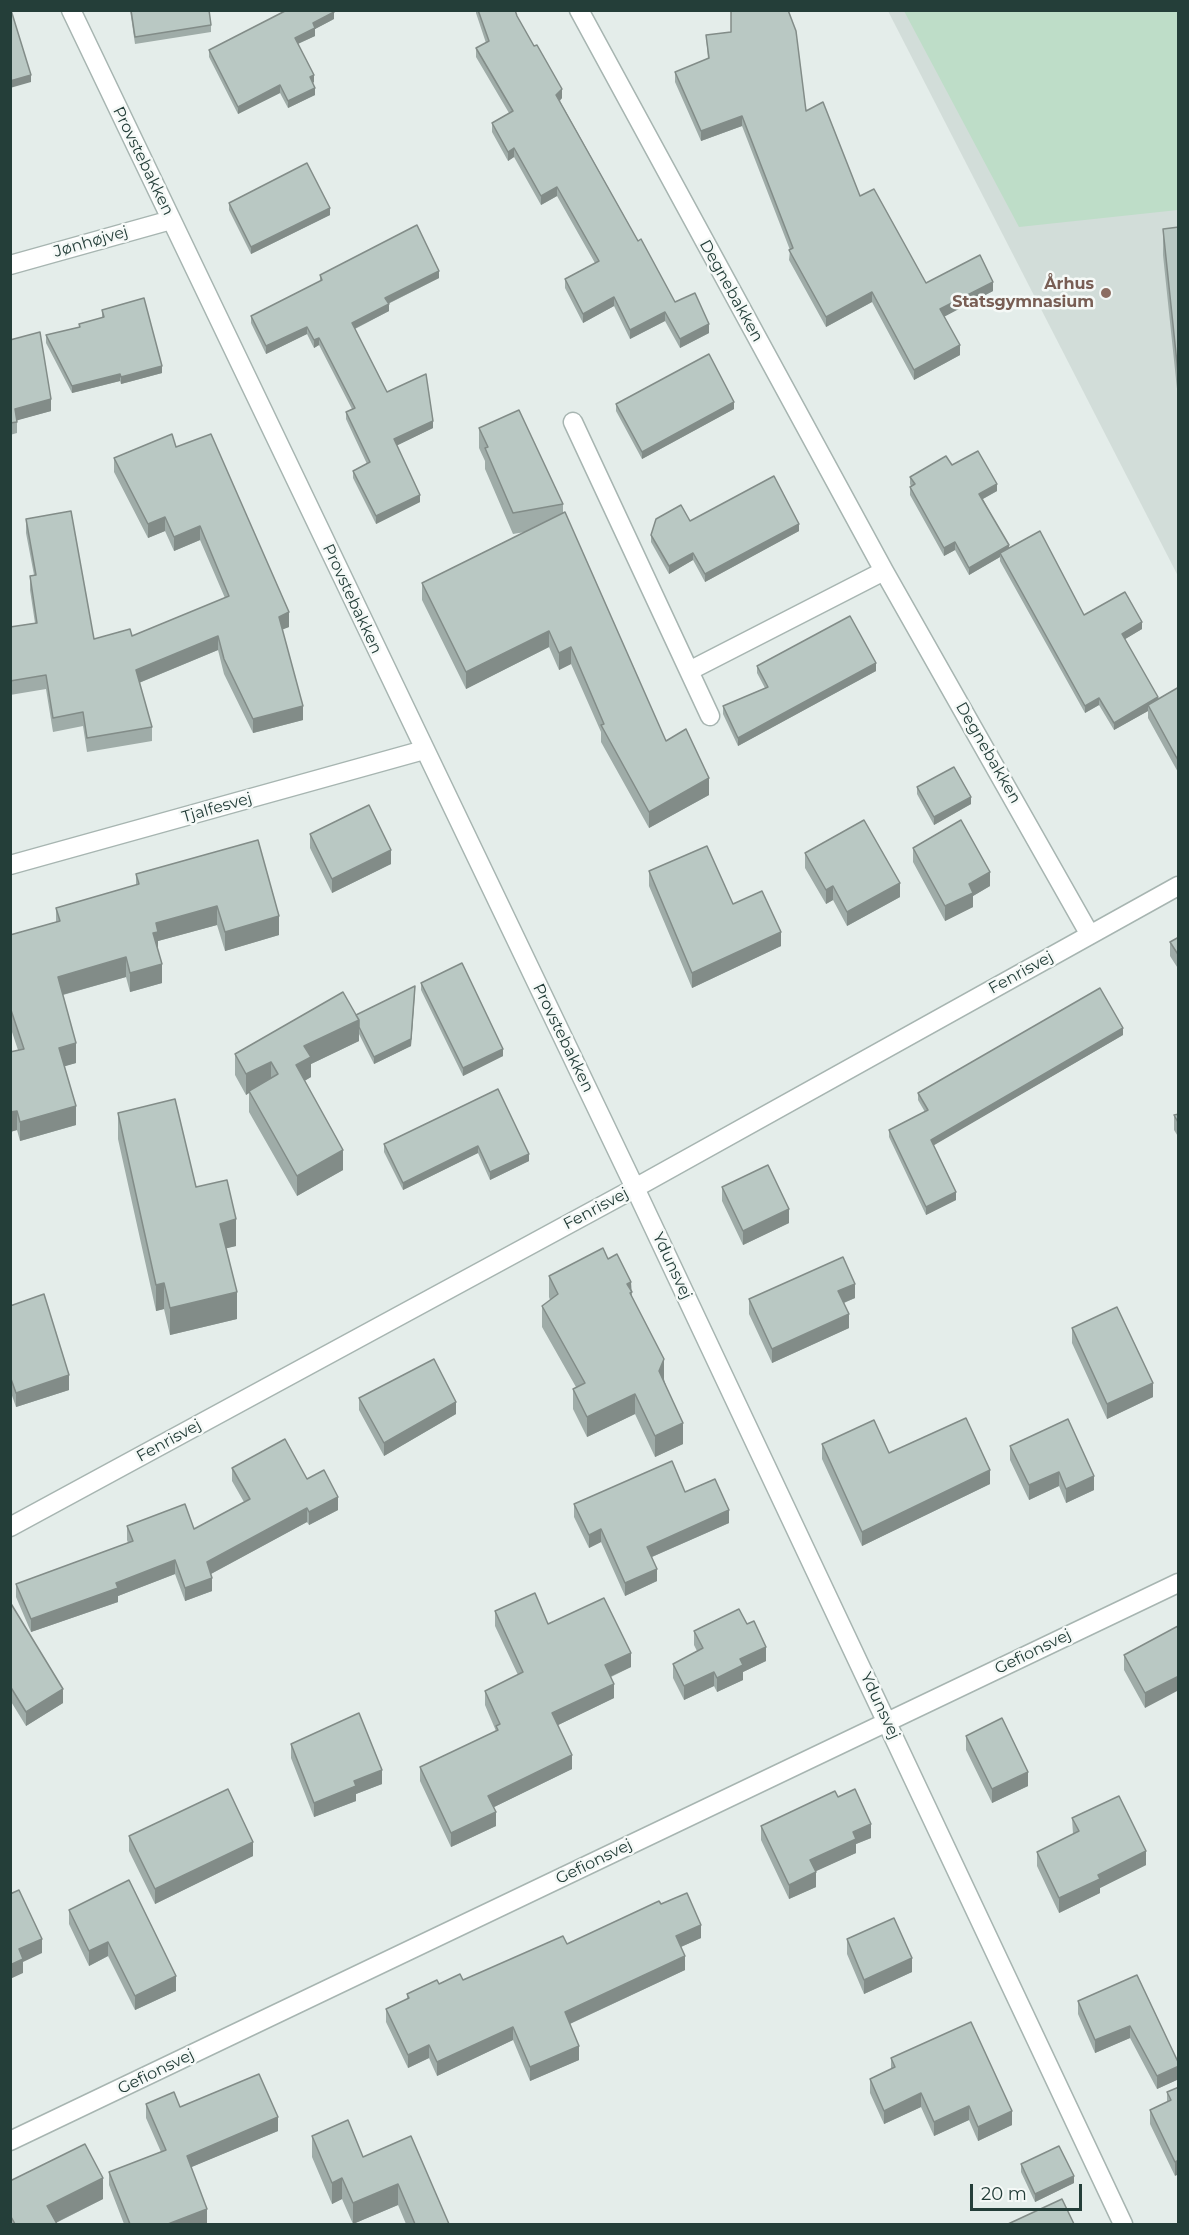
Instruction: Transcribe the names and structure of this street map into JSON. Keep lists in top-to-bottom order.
{
  "streets": {
    "street": [
      "Provstebakken",
      "Jønhøjvej",
      "Degnebakken",
      "Tjalfesvej",
      "Fenrisvej",
      "Ydunsvej",
      "Gefionsvej"
    ]
  },
  "crossings": [
    ["Provstebakken", "Jønhøjvej"],
    ["Provstebakken", "Tjalfesvej"],
    ["Provstebakken", "Fenrisvej"],
    ["Provstebakken", "Ydunsvej"],
    ["Degnebakken", "Fenrisvej"],
    ["Fenrisvej", "Ydunsvej"],
    ["Ydunsvej", "Gefionsvej"]
  ],
  "places": ["Århus Statsgymnasium"],
  "scale_bar": "20 m"
}
